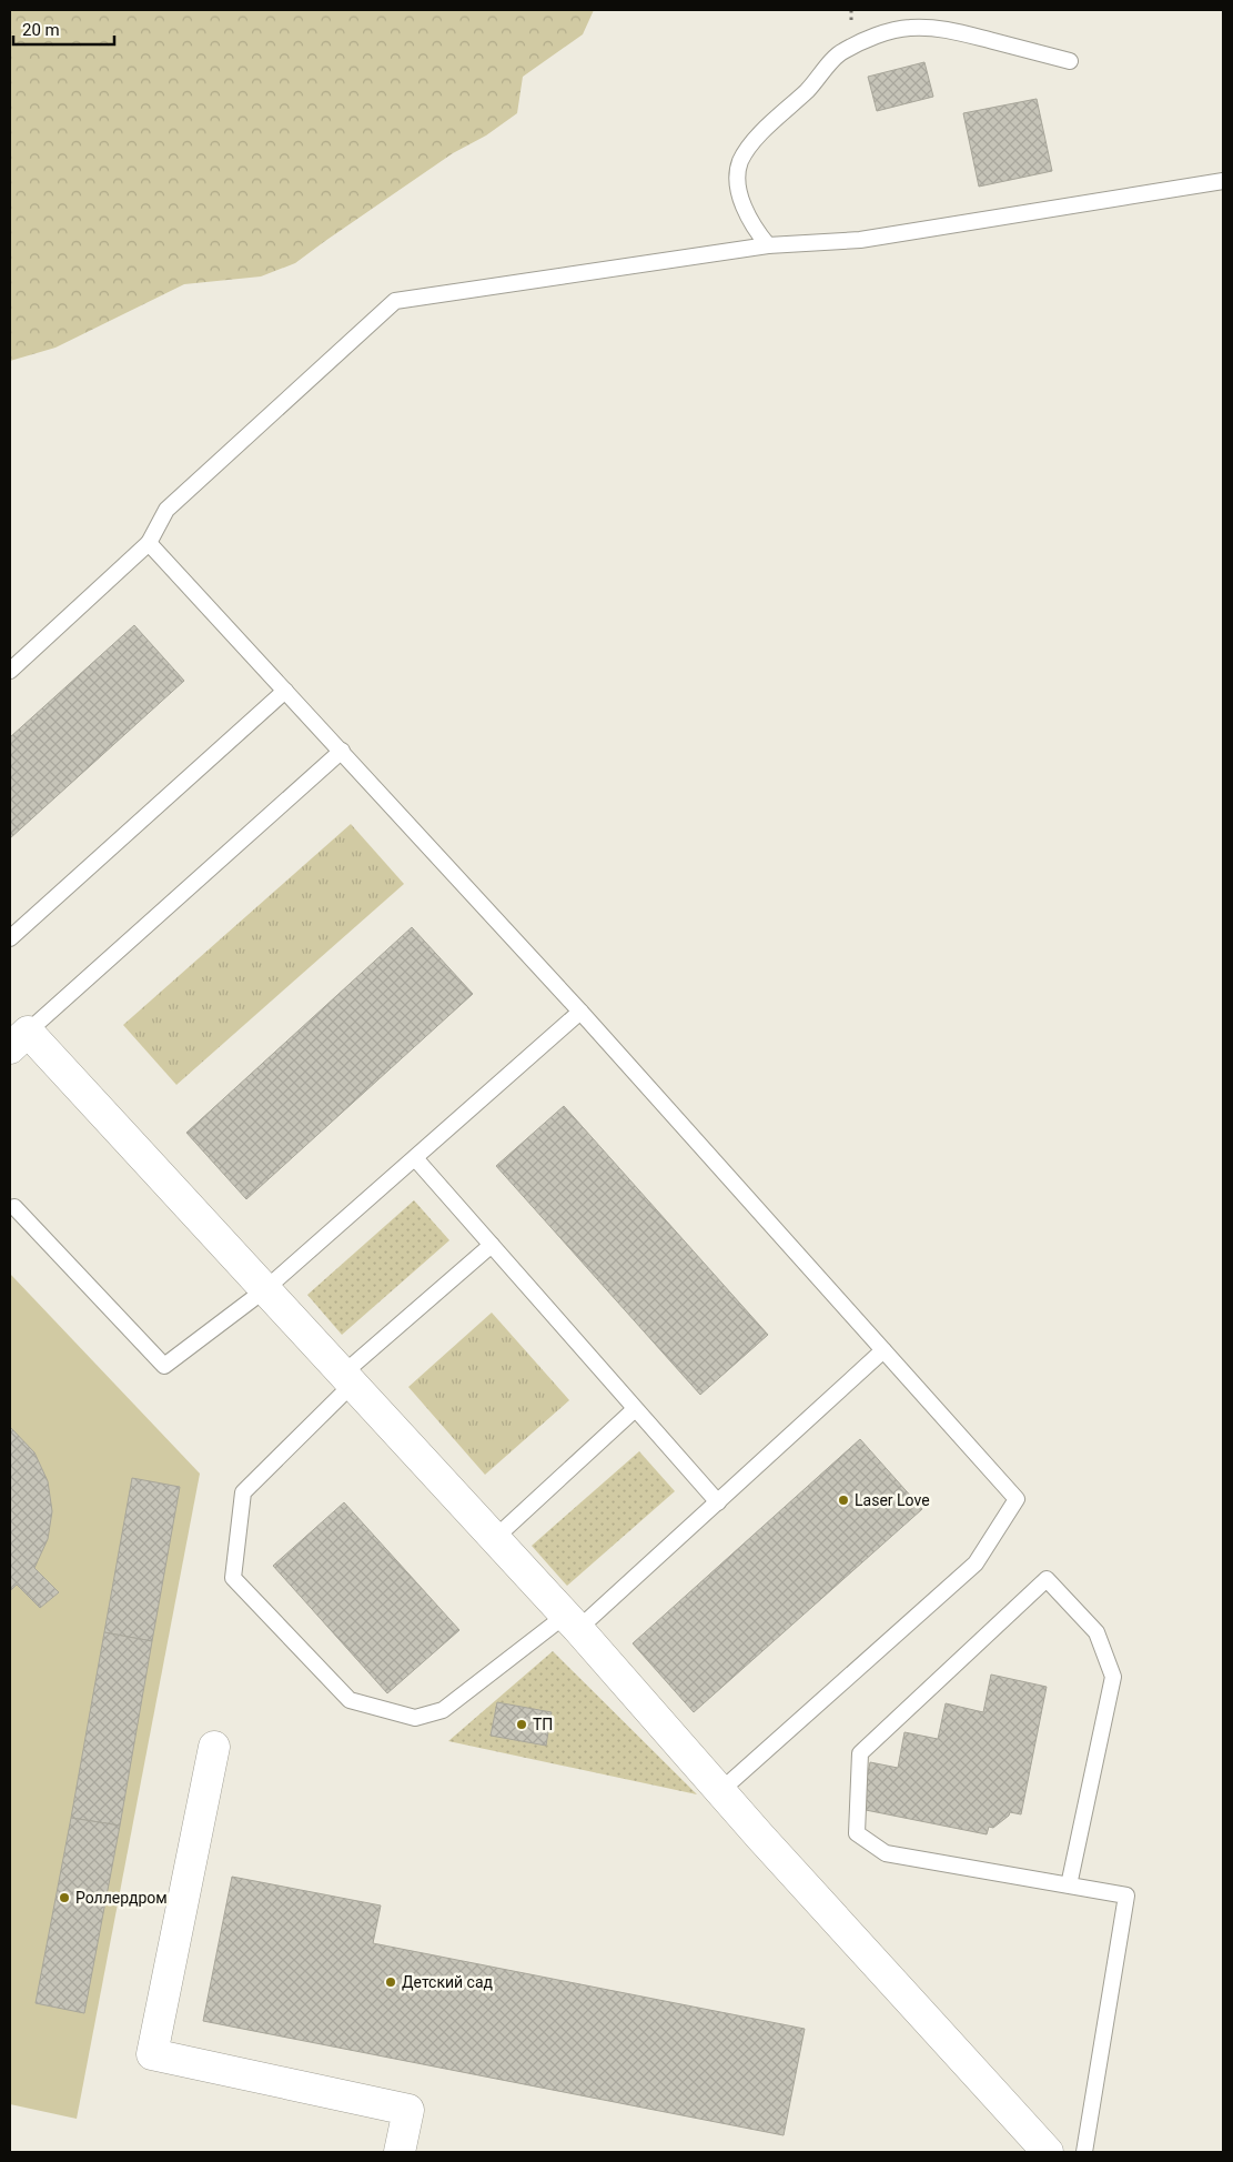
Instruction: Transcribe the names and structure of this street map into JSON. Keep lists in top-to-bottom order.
{
  "places": [
    "Laser Love",
    "ТП",
    "Роллердром",
    "Детский сад"
  ],
  "scale_bar": "20 m"
}
